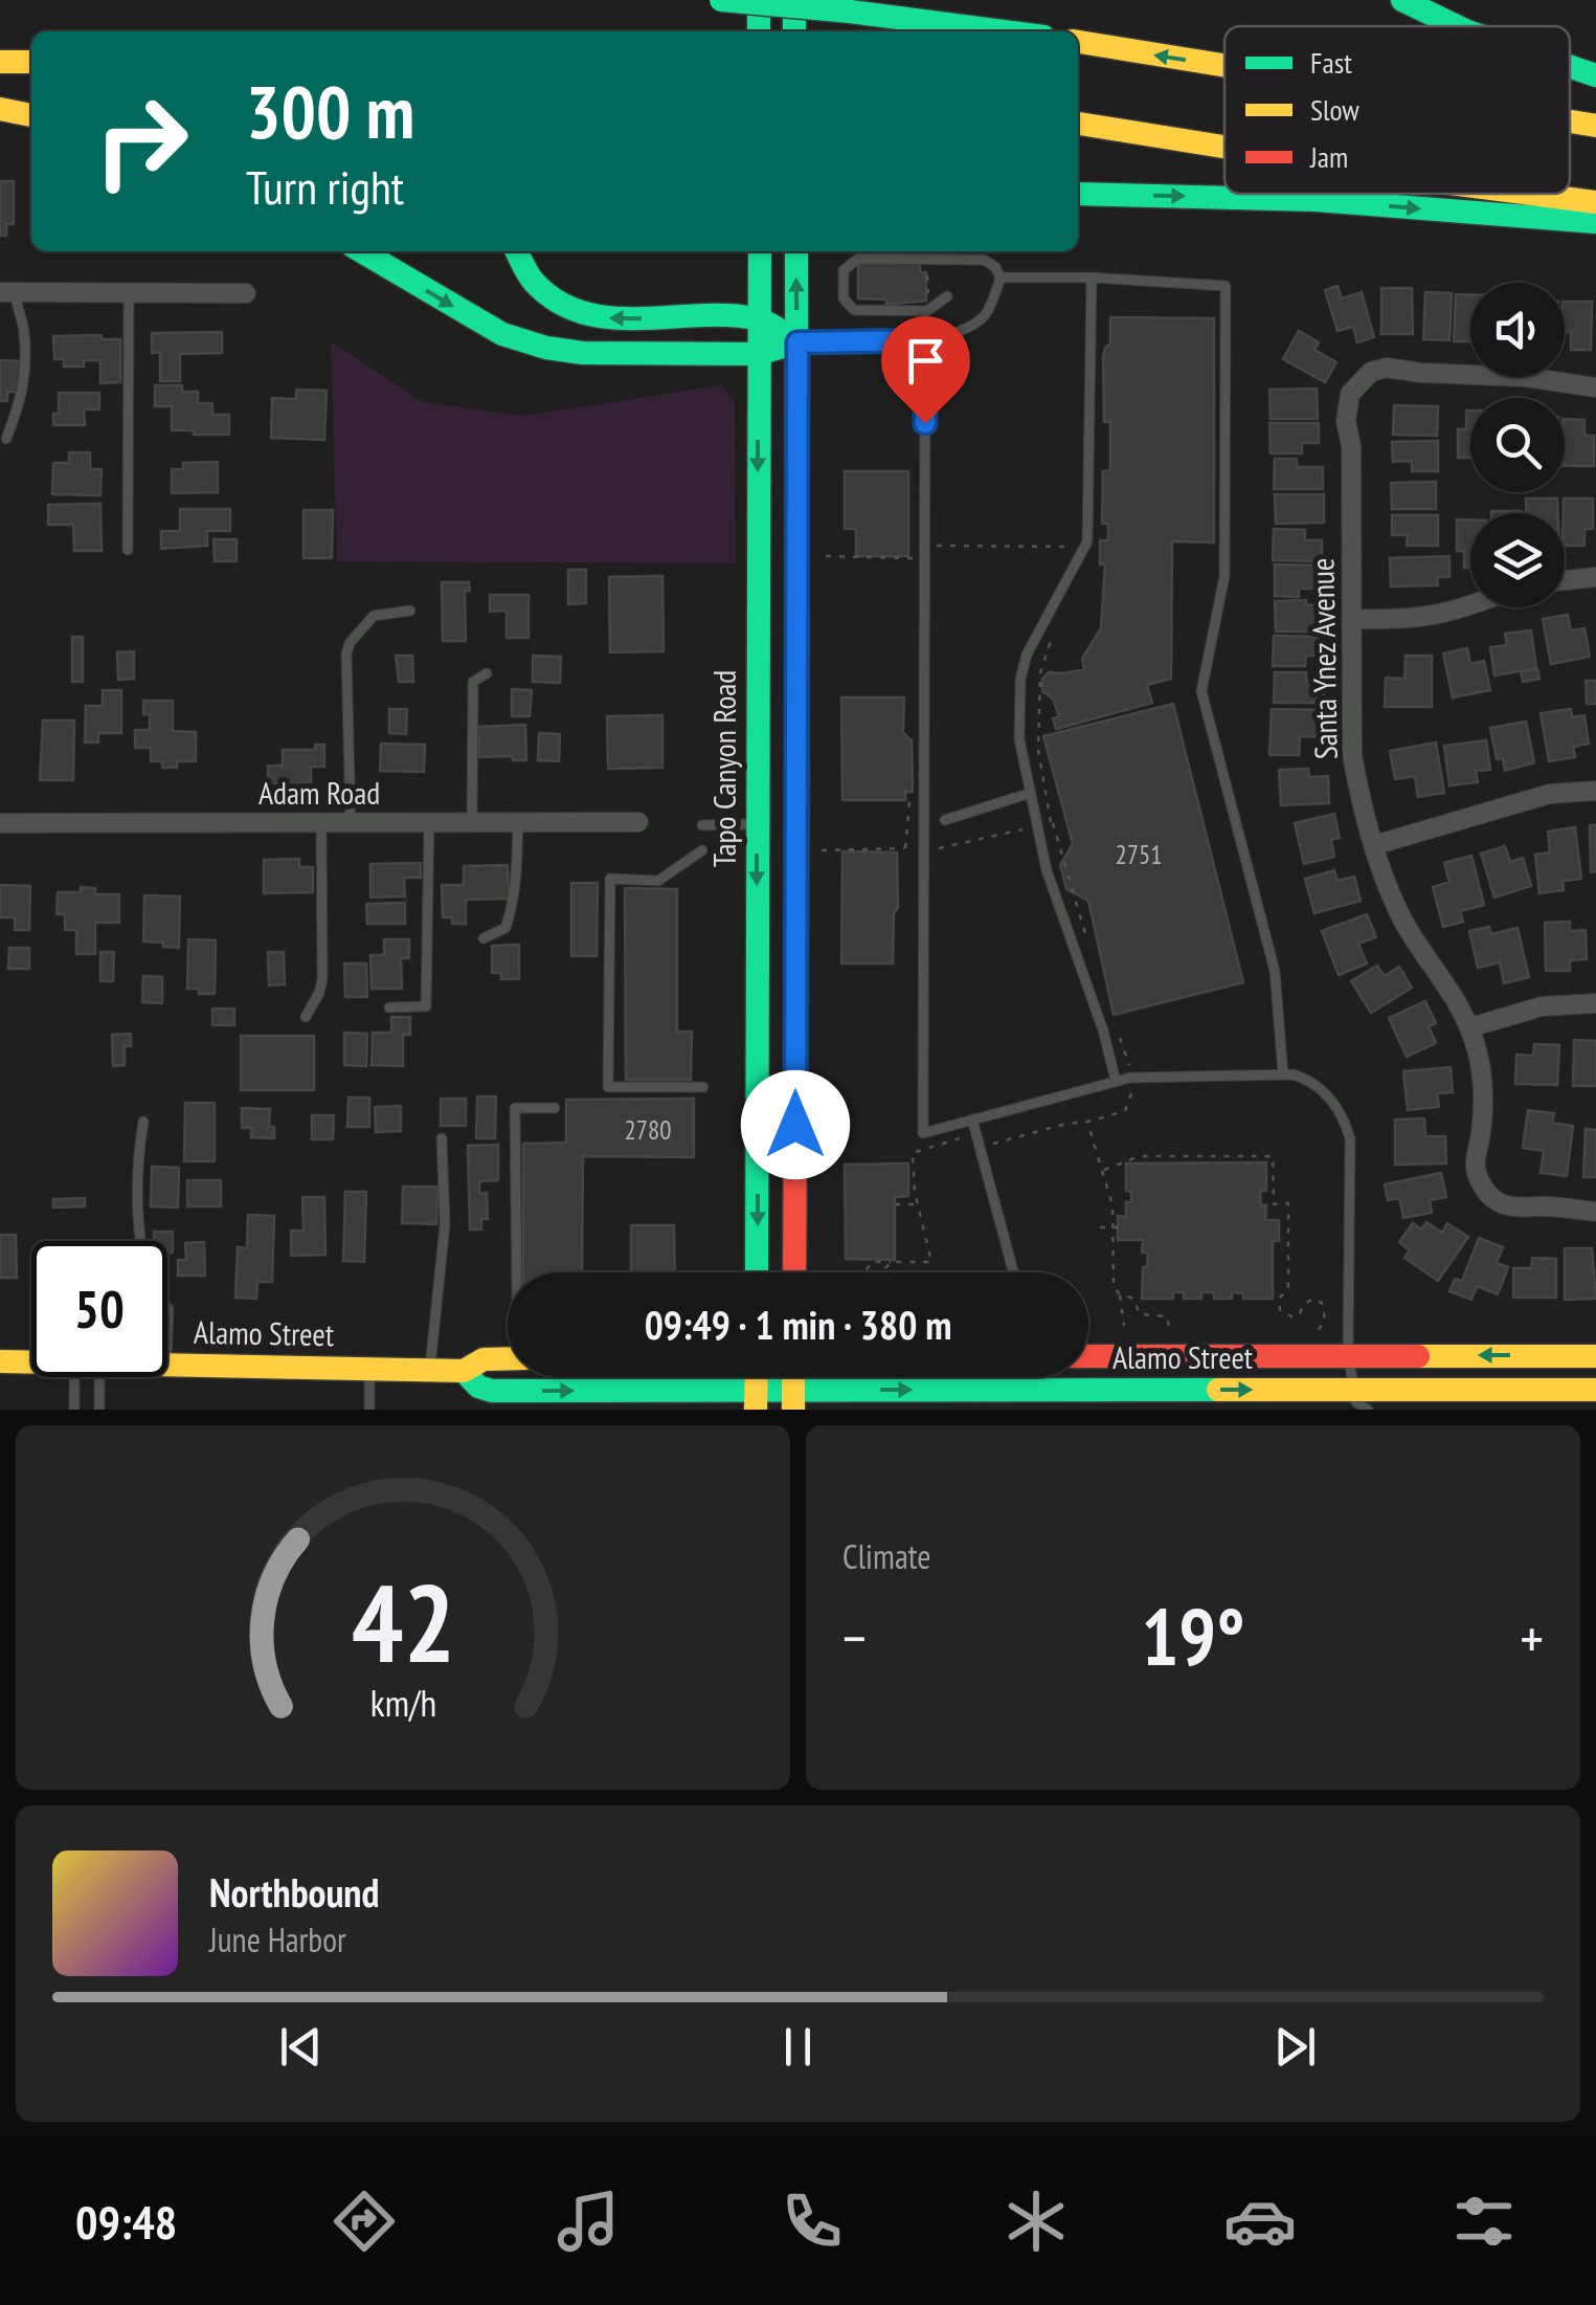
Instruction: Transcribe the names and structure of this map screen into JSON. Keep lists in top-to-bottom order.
{
  "streets": {
    "main road": ["Tapo Canyon Road", "Alamo Street"],
    "street": ["Santa Ynez Avenue", "Adam Road"]
  },
  "house_numbers": ["2751", "2780"],
  "legend": ["Fast", "Slow", "Jam"],
  "page": {
    "turn": ["300 m", "Turn right"],
    "limit": "50",
    "trip": "09:49 · 1 min · 380 m",
    "tile": "Climate",
    "heat": ["−", "19°", "+"],
    "song": ["Northbound", "June Harbor"],
    "tabs": "09:48",
    "gauge": ["42", "km/h"]
  }
}
